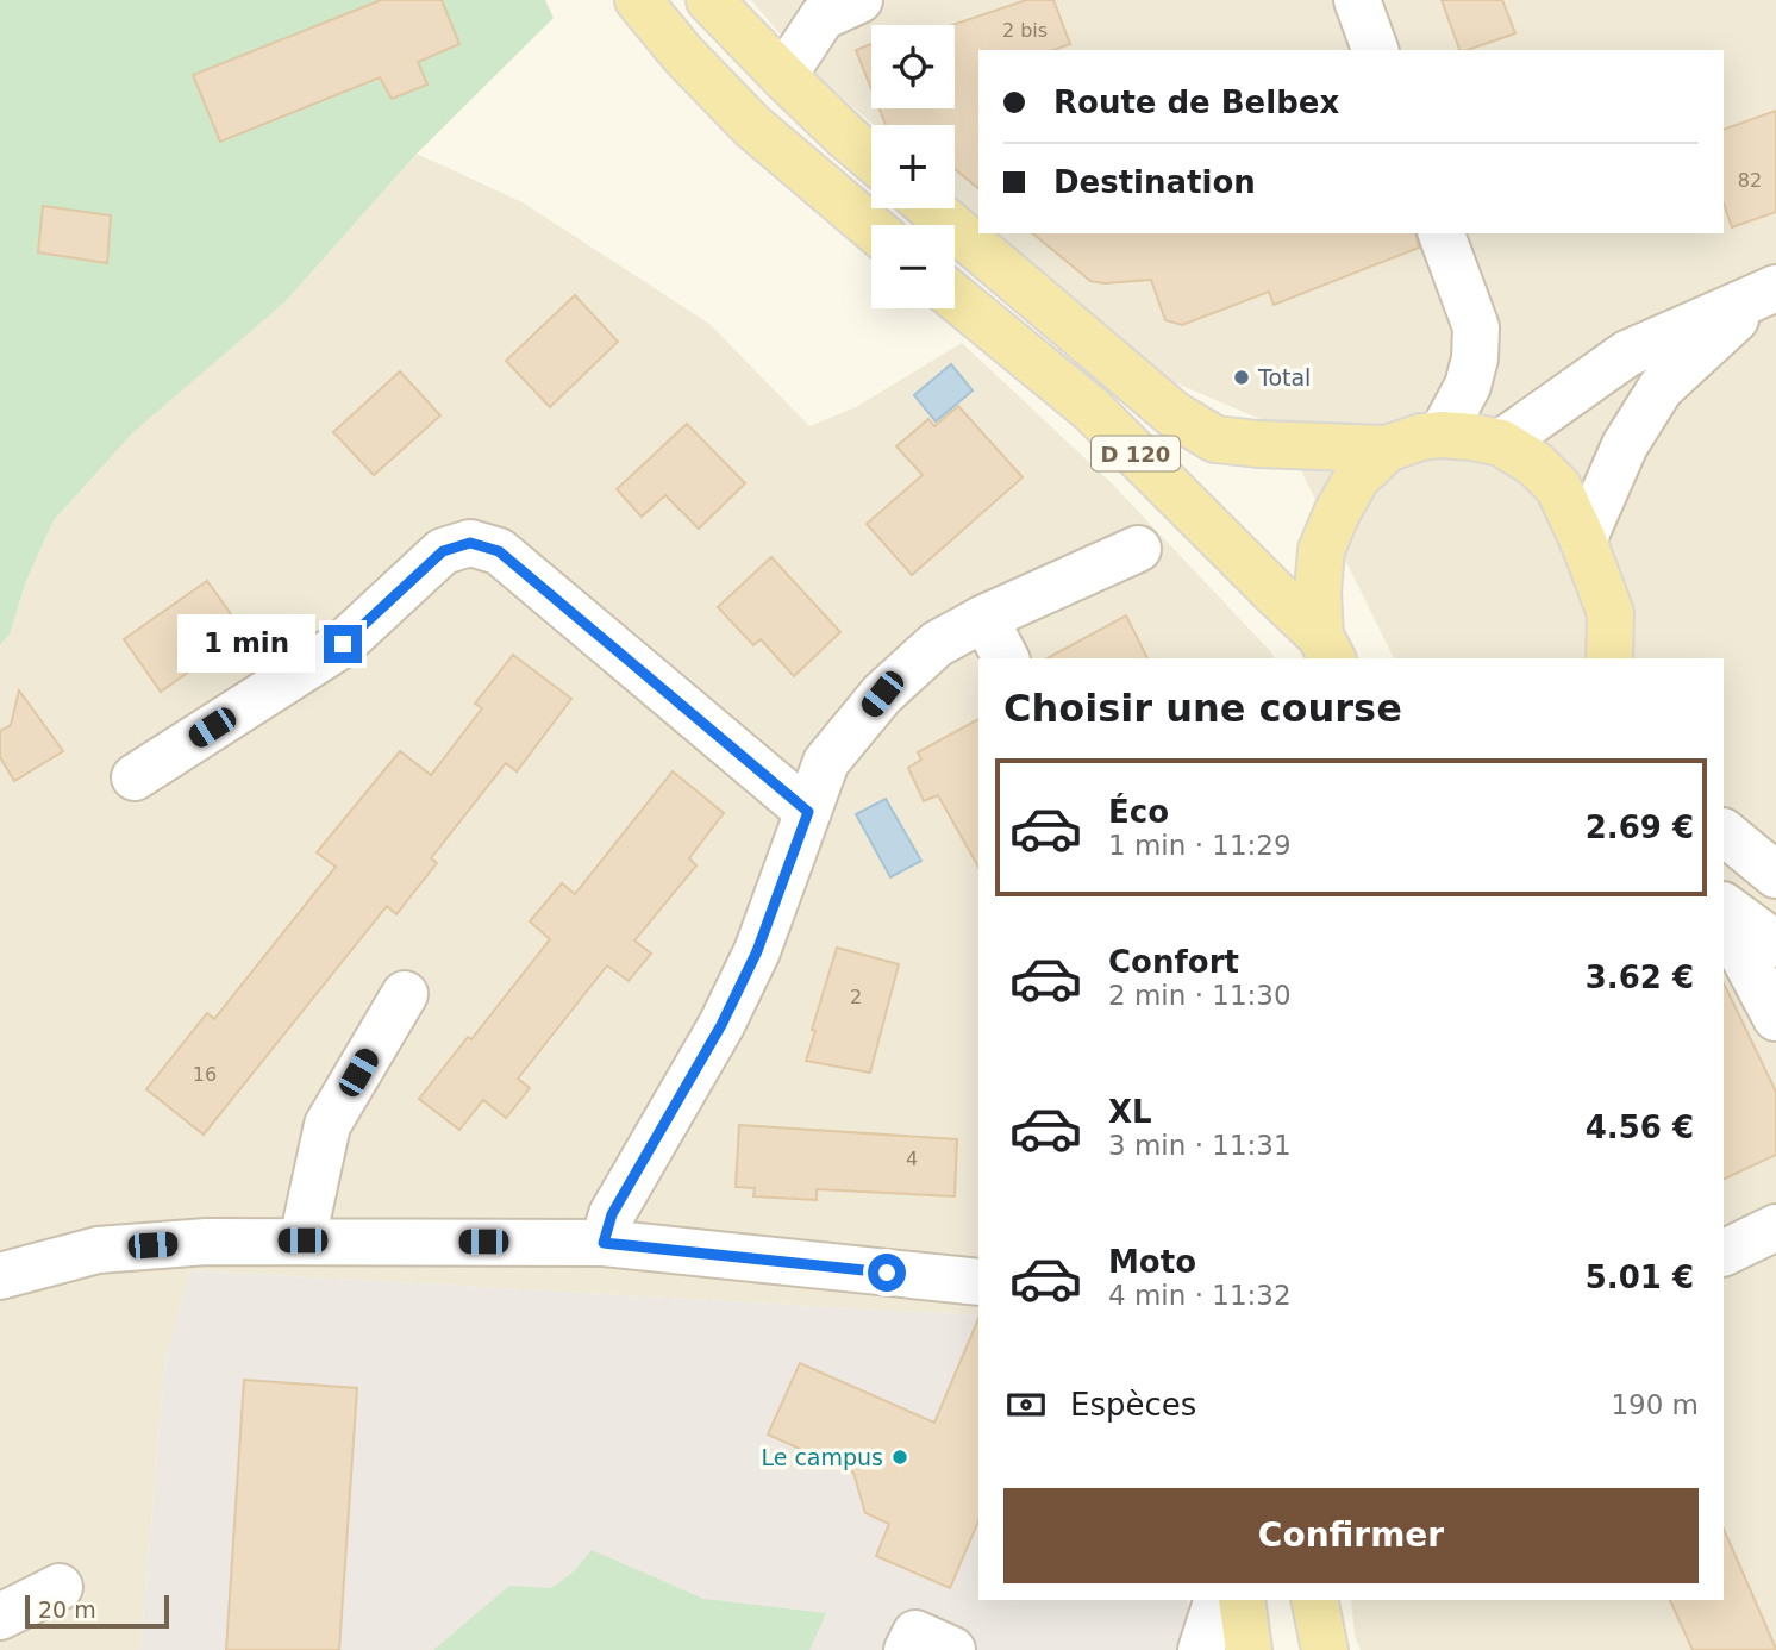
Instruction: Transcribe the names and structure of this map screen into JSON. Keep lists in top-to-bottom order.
{
  "streets": {
    "main road": ["D 120"]
  },
  "places": ["Total", "Le campus"],
  "house_numbers": [
    "2 bis",
    "82",
    "2",
    "16",
    "4"
  ],
  "scale_bar": "20 m",
  "page": {
    "map_buttons": ["+", "−"],
    "banner": ["Route de Belbex", "Destination"],
    "bubble": "1 min",
    "heading": "Choisir une course",
    "list": [
      {
        "name": "Éco",
        "note": "1 min · 11:29",
        "value": "2.69 €"
      },
      {
        "name": "Confort",
        "note": "2 min · 11:30",
        "value": "3.62 €"
      },
      {
        "name": "XL",
        "note": "3 min · 11:31",
        "value": "4.56 €"
      },
      {
        "name": "Moto",
        "note": "4 min · 11:32",
        "value": "5.01 €"
      }
    ],
    "pay": ["Espèces", "190 m"],
    "buttons": "Confirmer",
    "scale": "20 m"
  }
}
